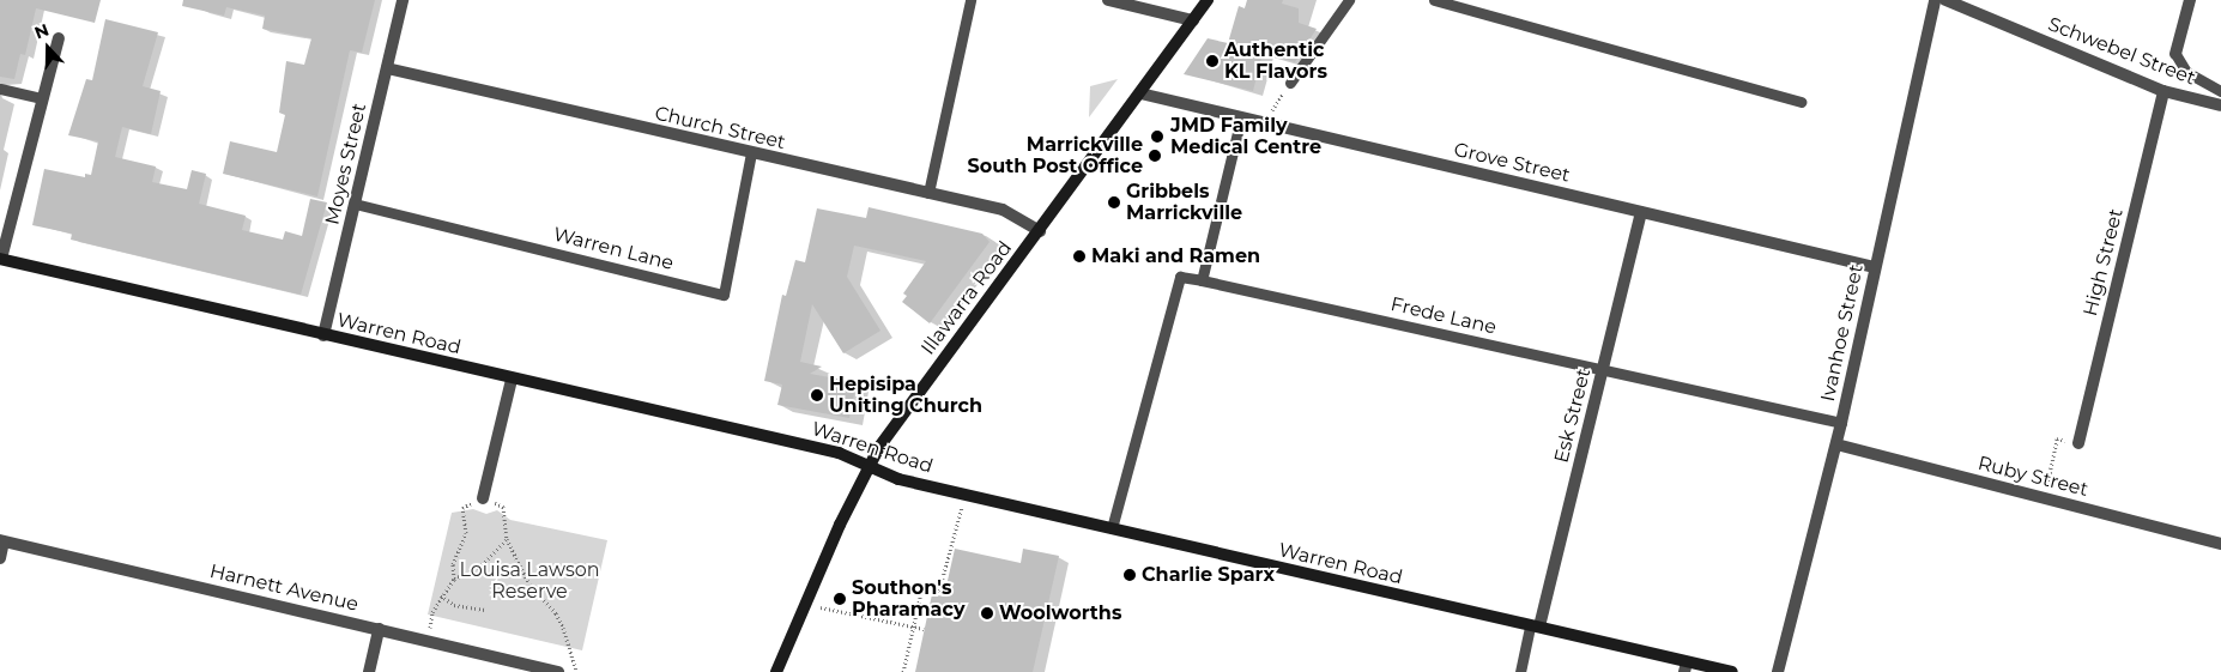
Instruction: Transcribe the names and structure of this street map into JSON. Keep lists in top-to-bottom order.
{
  "streets": {
    "street": [
      "Schwebel Street",
      "Church Street",
      "Grove Street",
      "Moyes Street",
      "High Street",
      "Illawarra Road",
      "Ivanhoe Street",
      "Warren Road",
      "Esk Street",
      "Ruby Street",
      "Harnett Avenue"
    ],
    "lane": ["Warren Lane", "Frede Lane"]
  },
  "crossings": [
    ["Schwebel Street", "High Street"],
    ["Church Street", "Moyes Street"],
    ["Church Street", "Warren Lane"],
    ["Church Street", "Illawarra Road"],
    ["Grove Street", "Illawarra Road"],
    ["Grove Street", "Ivanhoe Street"],
    ["Grove Street", "Esk Street"],
    ["Moyes Street", "Warren Lane"],
    ["Moyes Street", "Warren Road"],
    ["Illawarra Road", "Warren Road"],
    ["Frede Lane", "Ivanhoe Street"],
    ["Frede Lane", "Esk Street"],
    ["Ivanhoe Street", "Ruby Street"],
    ["Warren Road", "Esk Street"]
  ],
  "parks": ["Louisa Lawson Reserve"],
  "places": [
    "Authentic KL Flavors",
    "JMD Family Medical Centre",
    "Marrickville South Post Office",
    "Gribbels Marrickville",
    "Maki and Ramen",
    "Hepisipa Uniting Church",
    "Charlie Sparx",
    "Southon's Pharamacy",
    "Woolworths"
  ],
  "north": "top"
}
